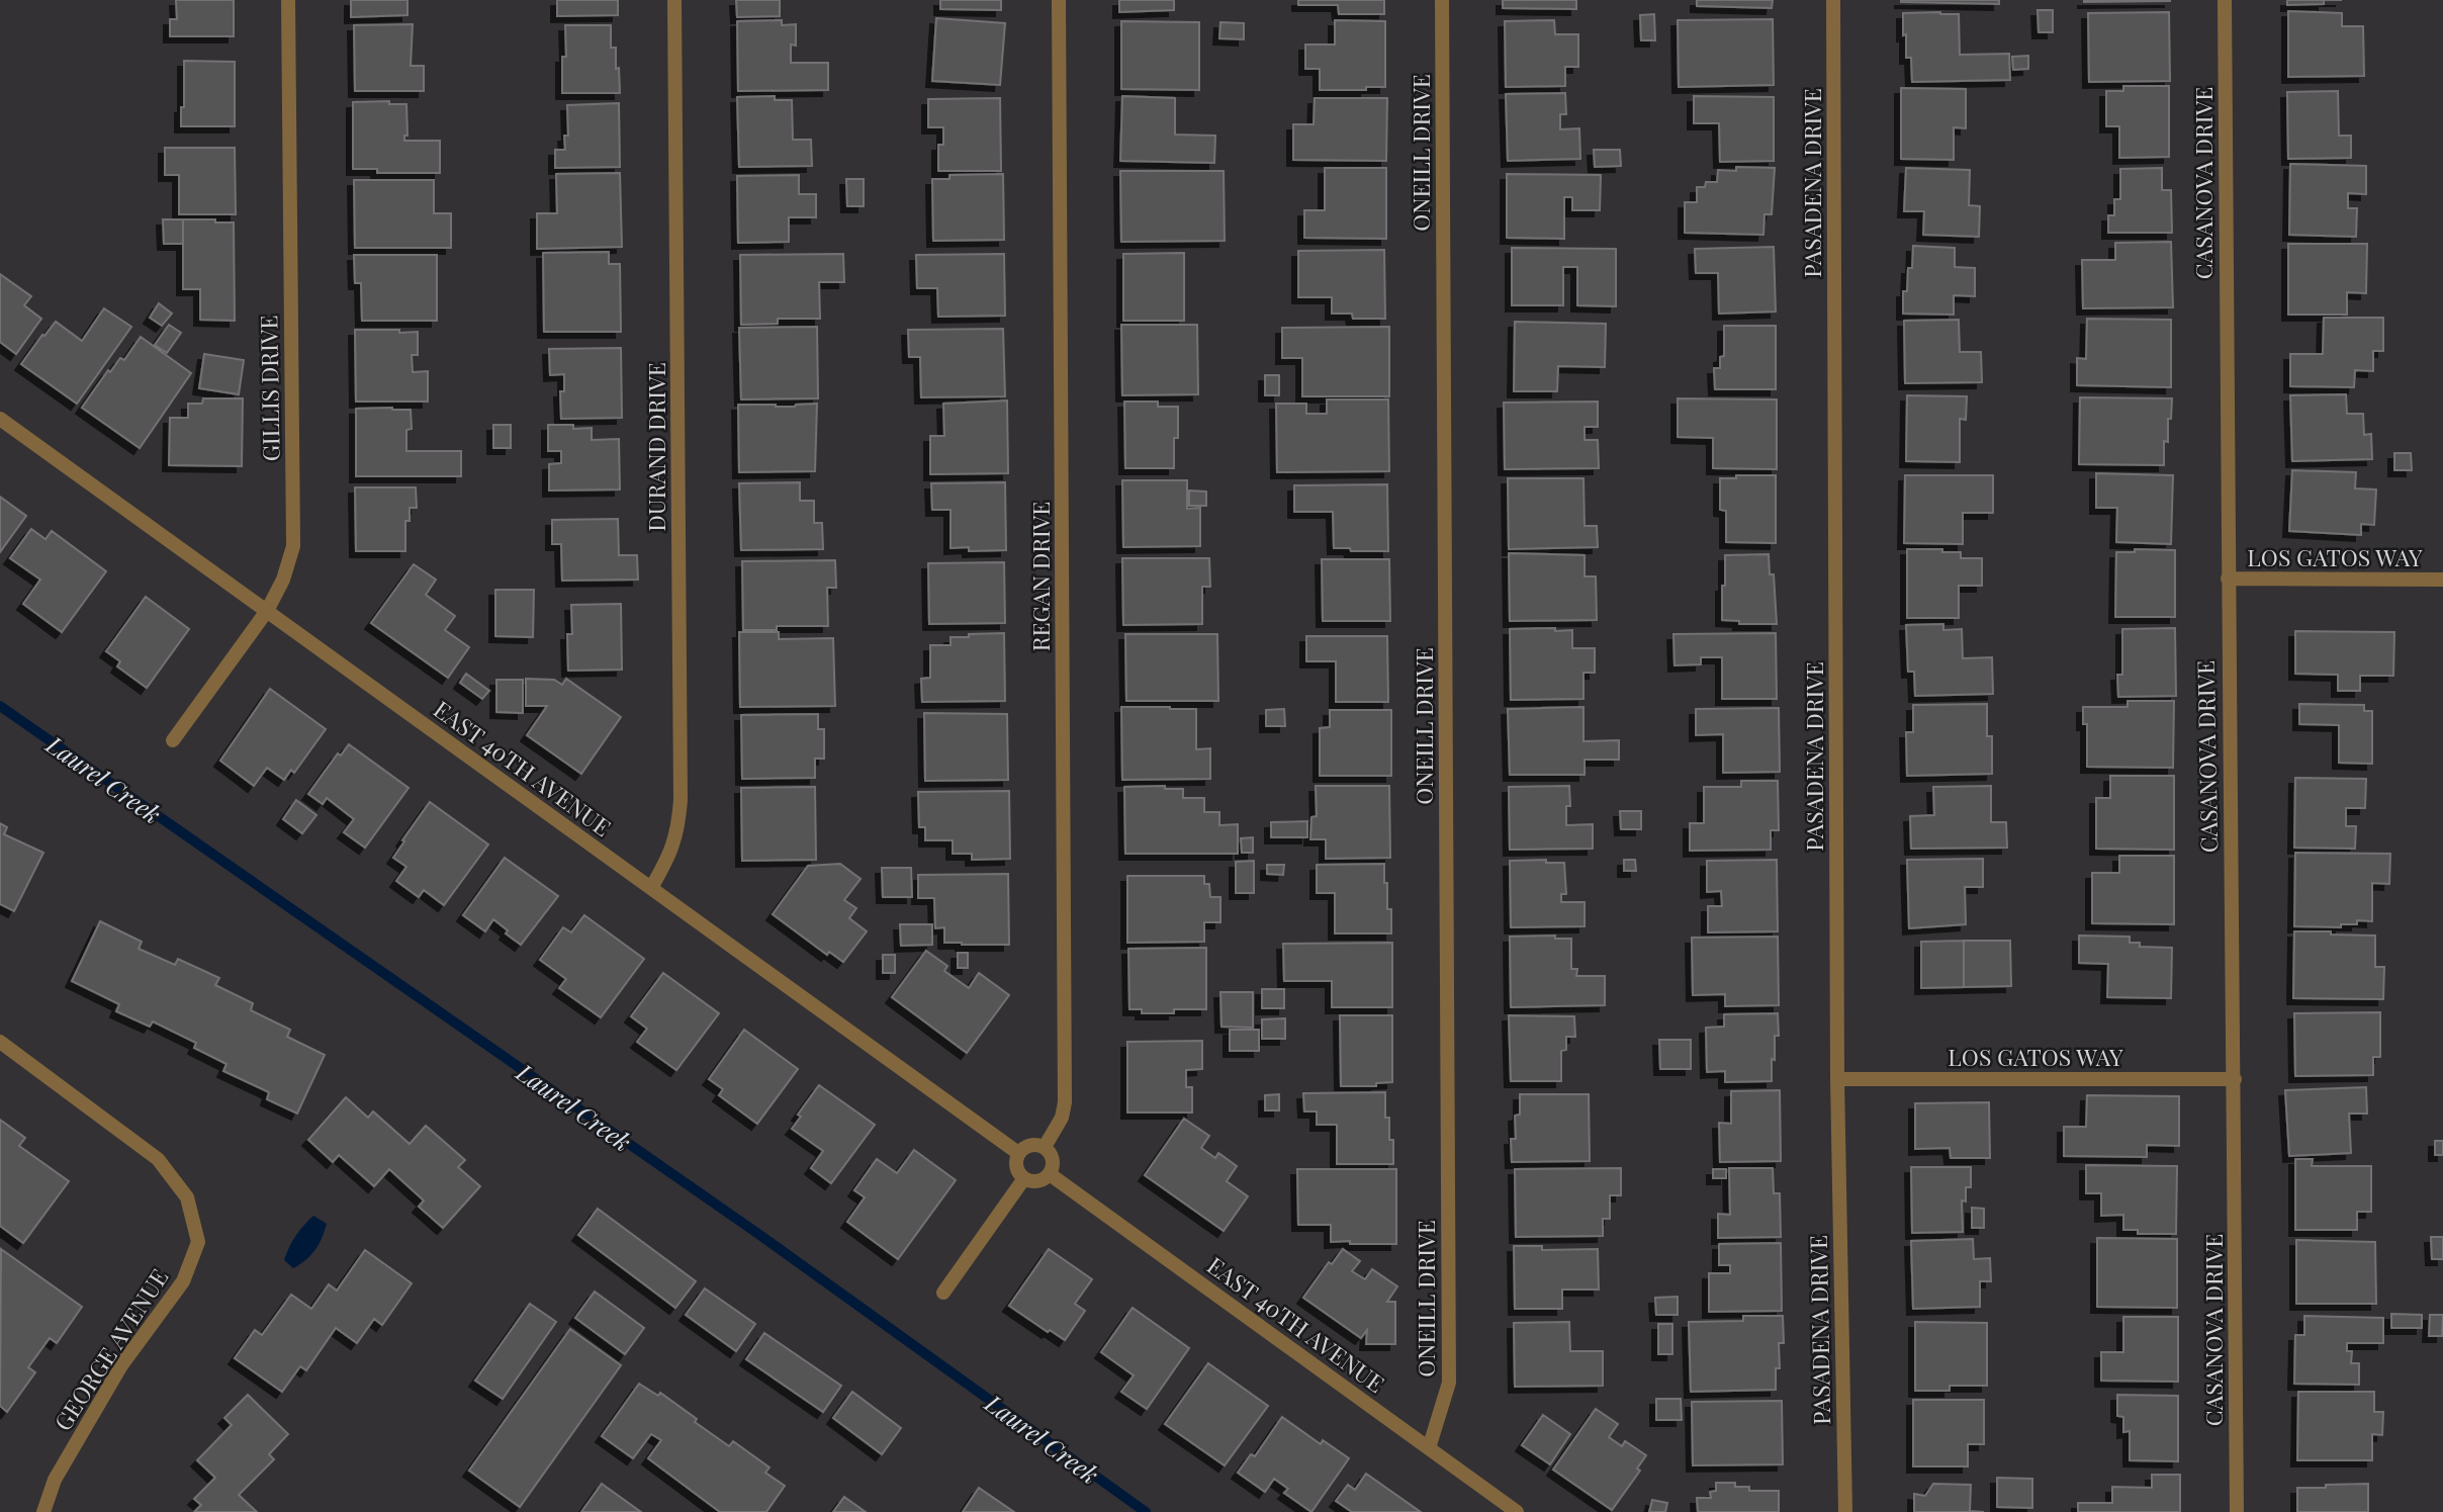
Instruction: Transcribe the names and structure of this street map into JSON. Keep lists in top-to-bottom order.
{
  "streets": {
    "street": [
      "ONEILL DRIVE",
      "PASADENA DRIVE",
      "CASANOVA DRIVE",
      "GILLIS DRIVE",
      "DURAND DRIVE",
      "LOS GATOS WAY",
      "REGAN DRIVE",
      "EAST 40TH AVENUE",
      "GEORGE AVENUE"
    ]
  },
  "crossings": [
    ["ONEILL DRIVE", "EAST 40TH AVENUE"],
    ["PASADENA DRIVE", "LOS GATOS WAY"],
    ["CASANOVA DRIVE", "LOS GATOS WAY"],
    ["GILLIS DRIVE", "EAST 40TH AVENUE"],
    ["DURAND DRIVE", "EAST 40TH AVENUE"],
    ["REGAN DRIVE", "EAST 40TH AVENUE"]
  ],
  "water": ["Laurel Creek"]
}
